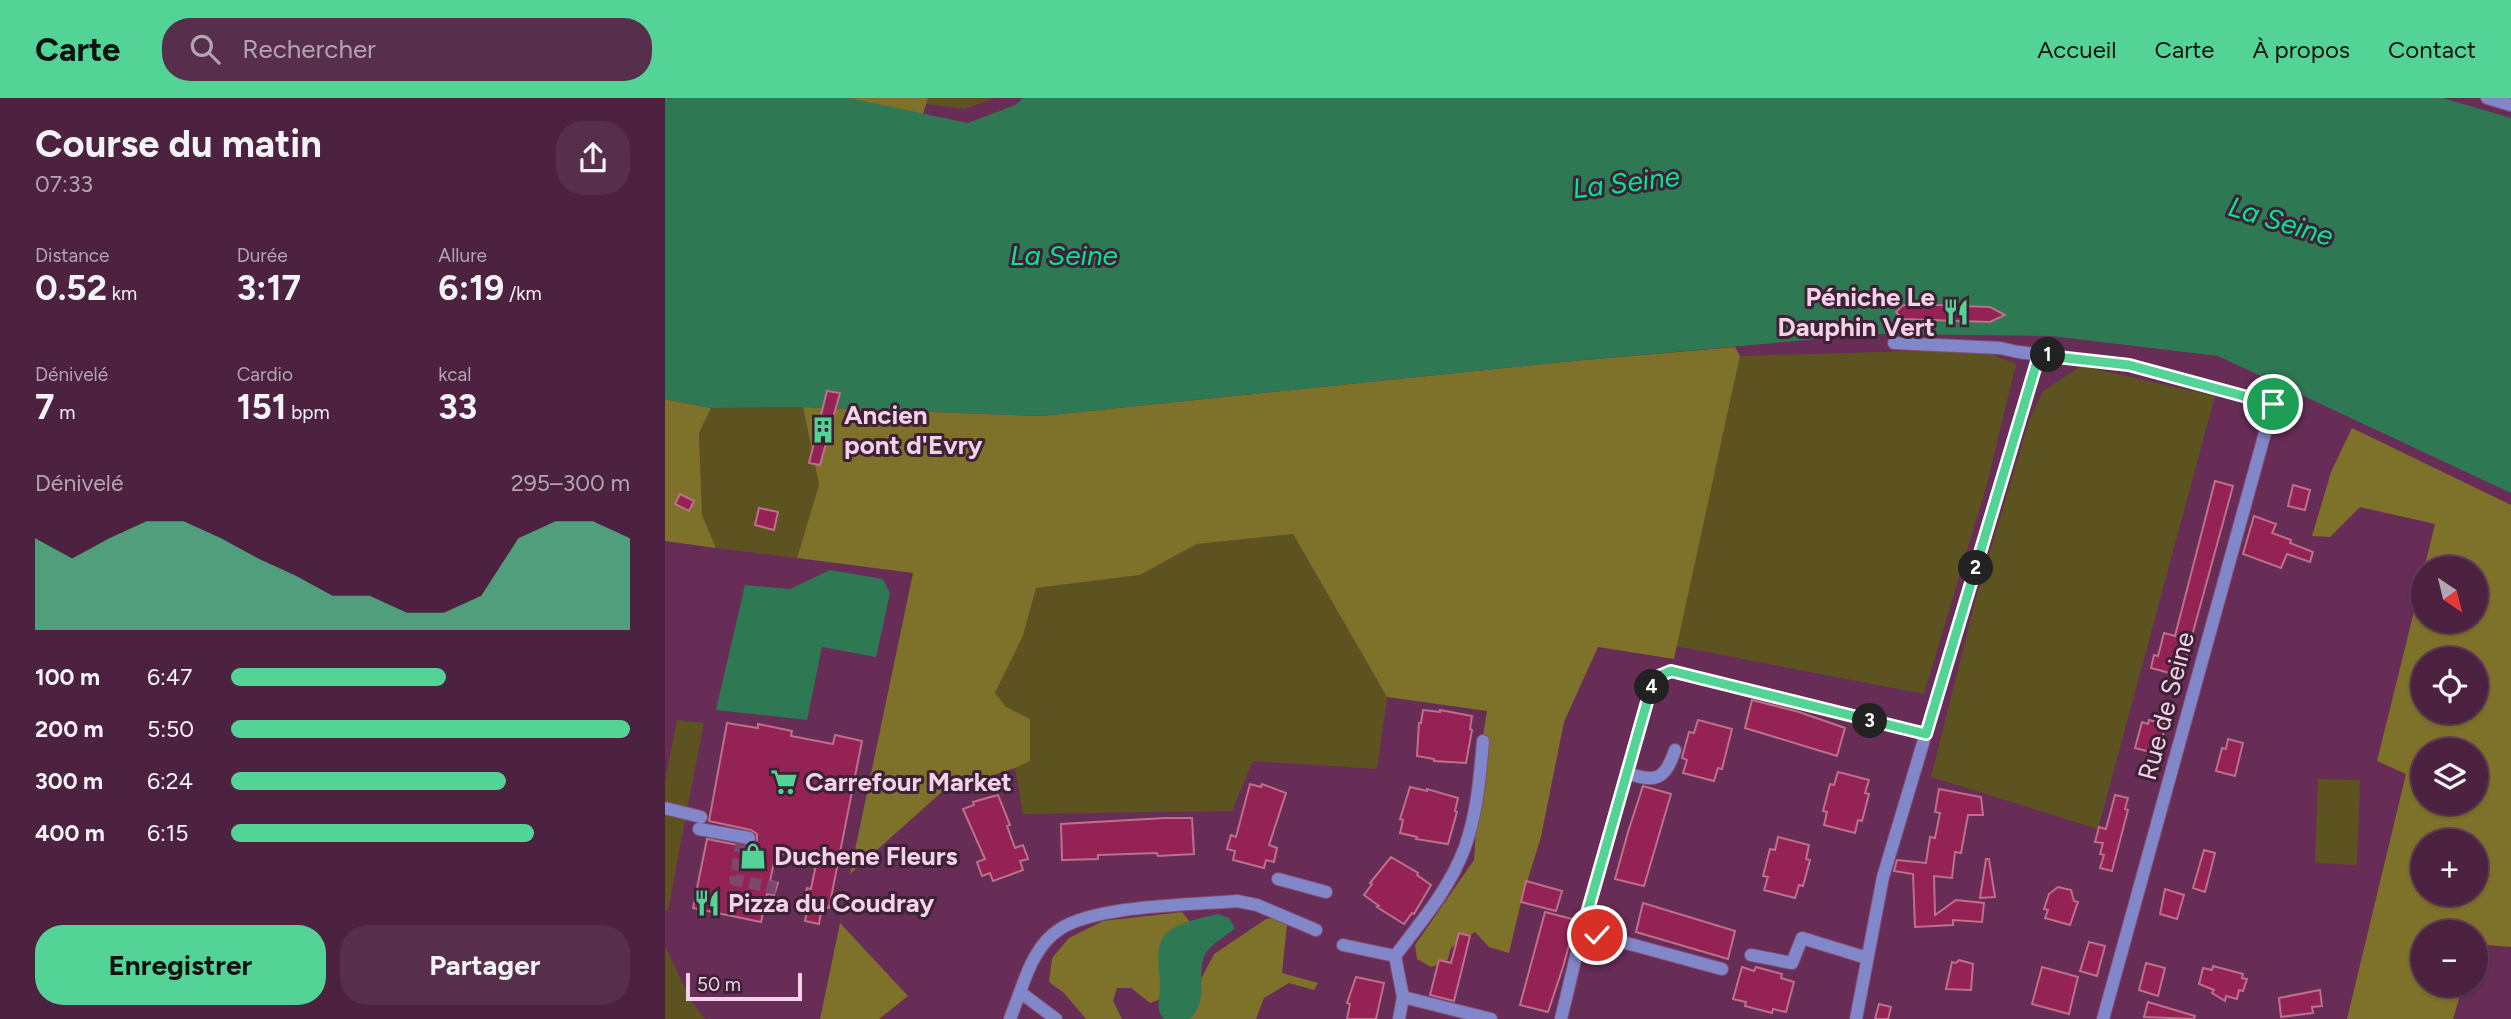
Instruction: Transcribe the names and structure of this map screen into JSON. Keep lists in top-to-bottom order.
{
  "streets": {
    "street": ["Rue de Seine"]
  },
  "water": ["La Seine"],
  "places": {
    "restaurant": ["Péniche Le Dauphin Vert", "Pizza du Coudray"],
    "building": ["Ancien pont d'Evry"],
    "supermarket": ["Carrefour Market"],
    "shop": ["Duchene Fleurs"]
  },
  "scale_bar": "50 m",
  "north": "bottom right",
  "page": {
    "header": "Carte",
    "search": "Rechercher",
    "nav": [
      "Accueil",
      "Carte",
      "À propos",
      "Contact"
    ],
    "heading": ["Course du matin", "07:33"],
    "stats": [
      ["Distance", "0.52 km"],
      ["Durée", "3:17"],
      ["Allure", "6:19 /km"],
      ["Dénivelé", "7 m"],
      ["Cardio", "151 bpm"],
      ["kcal", "33"]
    ],
    "pins": [
      "1",
      "2",
      "4",
      "3"
    ],
    "chart": ["Dénivelé", "295–300 m"],
    "map_buttons": ["+", "−"],
    "list": [
      {
        "name": "100 m",
        "note": "6:47"
      },
      {
        "name": "200 m",
        "note": "5:50"
      },
      {
        "name": "300 m",
        "note": "6:24"
      },
      {
        "name": "400 m",
        "note": "6:15"
      }
    ],
    "buttons": ["Enregistrer", "Partager"],
    "scale": "50 m"
  }
}
